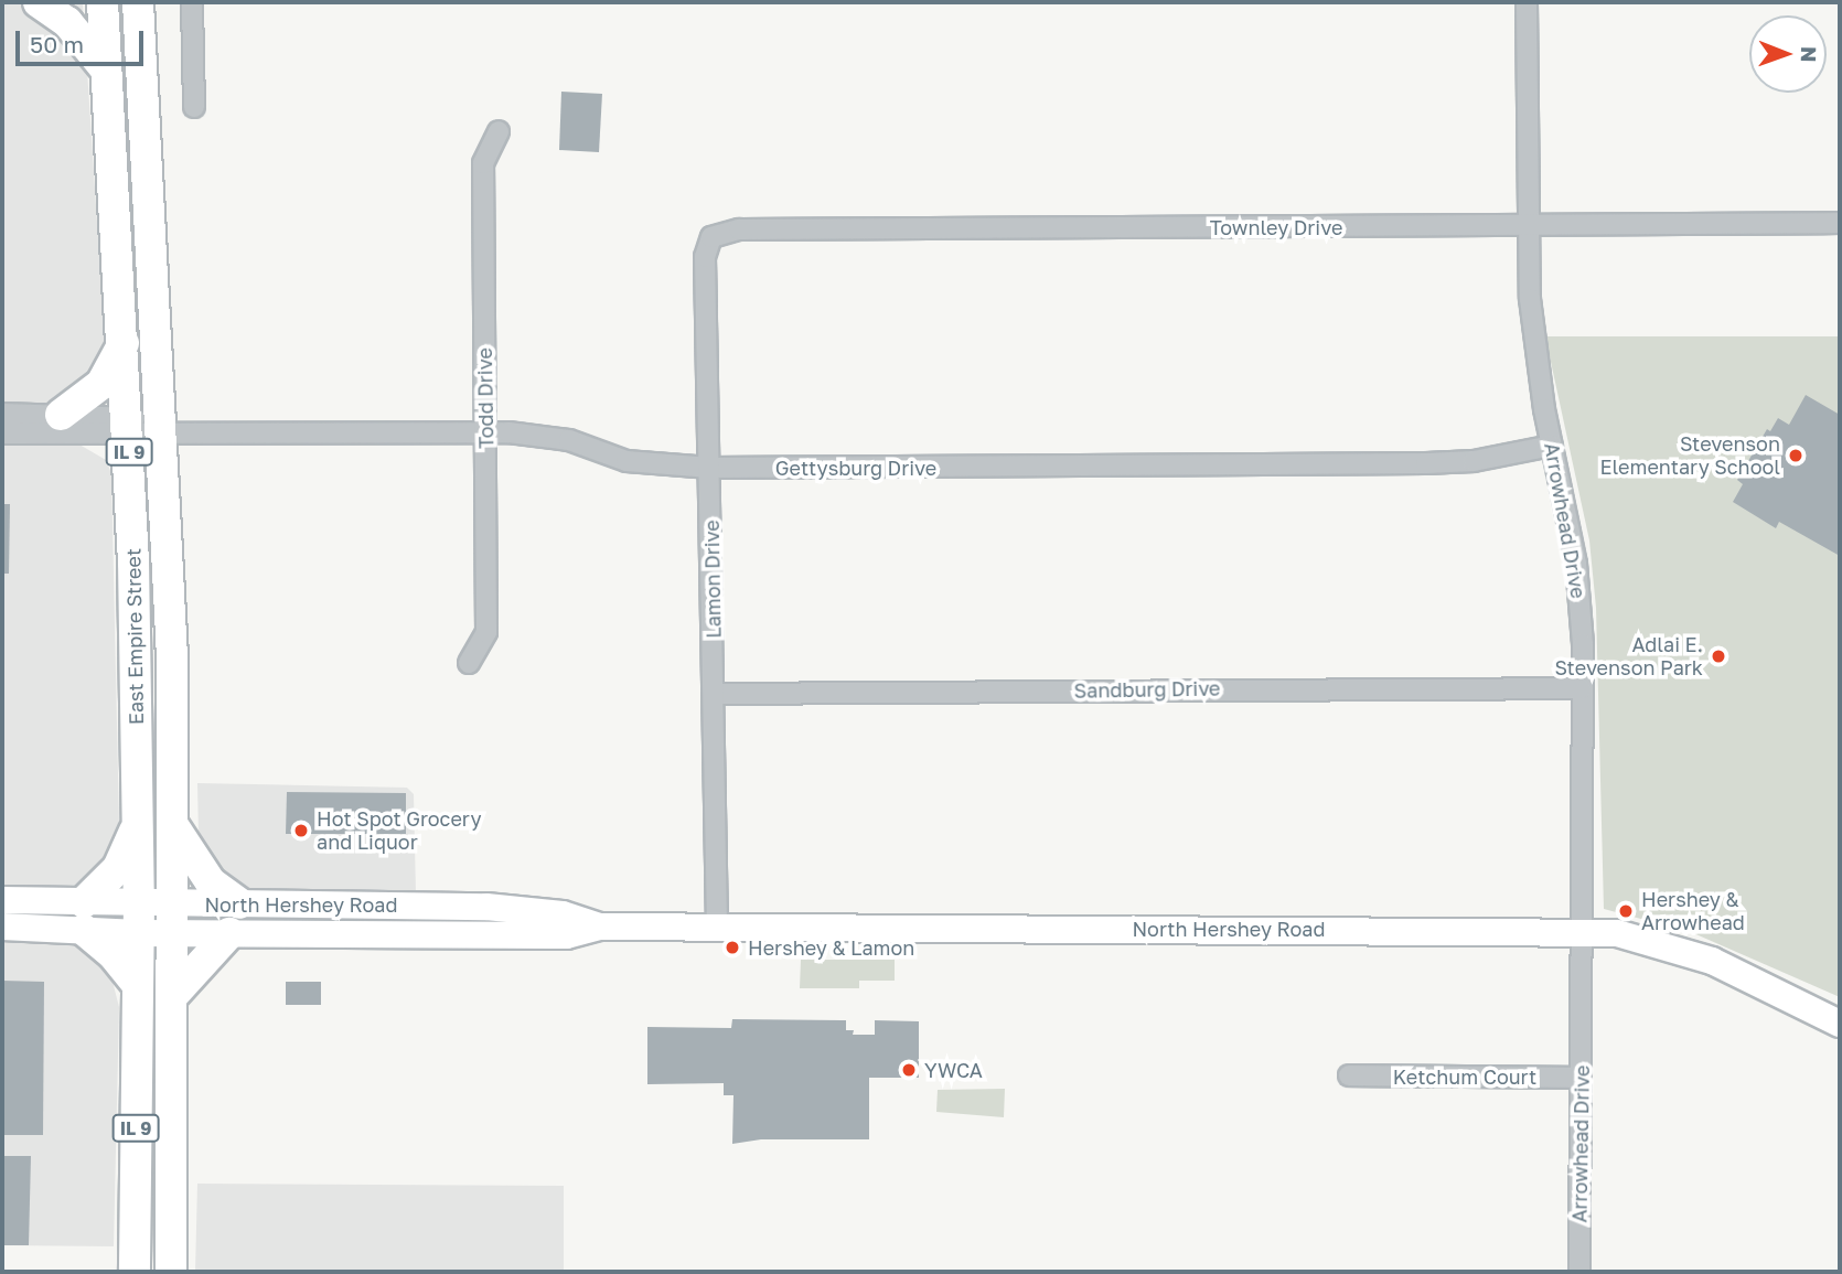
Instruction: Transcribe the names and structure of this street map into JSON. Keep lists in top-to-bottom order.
{
  "streets": {
    "main road": ["IL 9", "East Empire Street", "North Hershey Road"],
    "street": [
      "Townley Drive",
      "Todd Drive",
      "Gettysburg Drive",
      "Arrowhead Drive",
      "Lamon Drive",
      "Sandburg Drive",
      "Ketchum Court"
    ]
  },
  "crossings": [
    ["Townley Drive", "Arrowhead Drive"],
    ["Townley Drive", "Lamon Drive"],
    ["Todd Drive", "Gettysburg Drive"],
    ["Gettysburg Drive", "Arrowhead Drive"],
    ["Gettysburg Drive", "Lamon Drive"],
    ["Gettysburg Drive", "East Empire Street"],
    ["Arrowhead Drive", "Sandburg Drive"],
    ["Arrowhead Drive", "North Hershey Road"],
    ["Arrowhead Drive", "Ketchum Court"],
    ["Lamon Drive", "Sandburg Drive"],
    ["Lamon Drive", "North Hershey Road"],
    ["East Empire Street", "North Hershey Road"]
  ],
  "places": [
    "Stevenson Elementary School",
    "Adlai E. Stevenson Park",
    "Hot Spot Grocery and Liquor",
    "Hershey & Arrowhead",
    "Hershey & Lamon",
    "YWCA"
  ],
  "scale_bar": "50 m",
  "north": "right"
}
